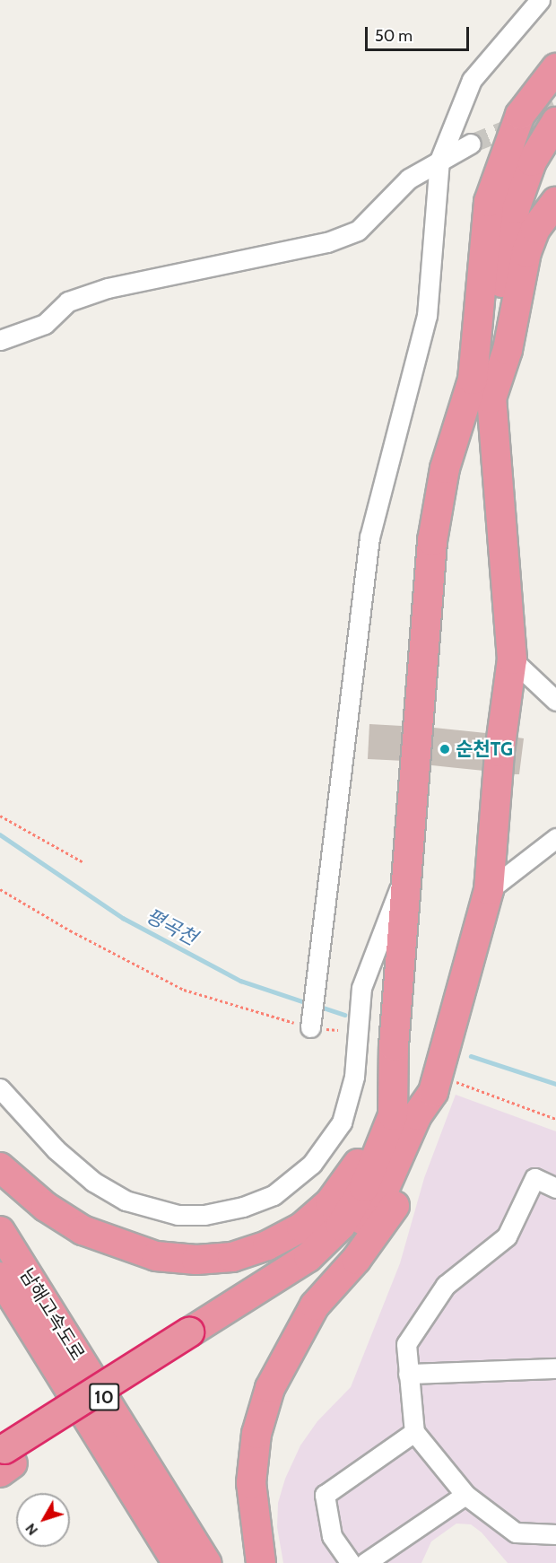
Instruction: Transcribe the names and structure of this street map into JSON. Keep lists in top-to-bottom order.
{
  "streets": {
    "highway": ["남해고속도로", "10"]
  },
  "water": ["평곡천"],
  "places": ["순천TG"],
  "scale_bar": "50 m",
  "north": "bottom left"
}
